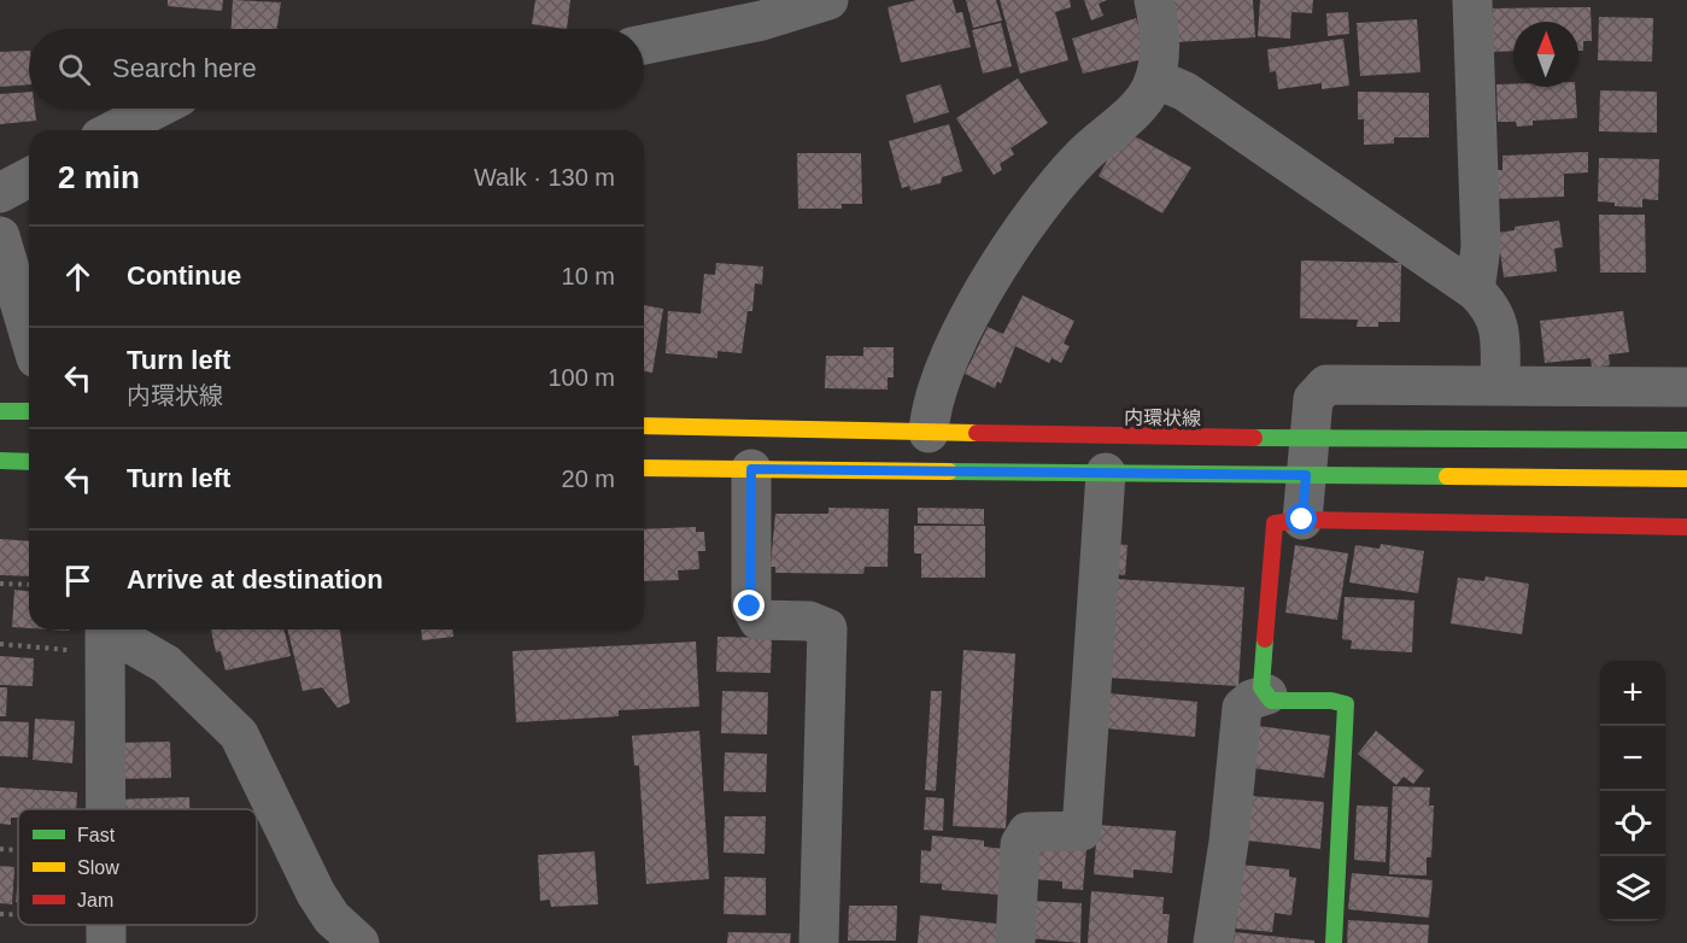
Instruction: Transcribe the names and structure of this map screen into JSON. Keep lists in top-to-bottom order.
{
  "streets": {
    "main road": ["内環状線"]
  },
  "legend": ["Fast", "Slow", "Jam"],
  "north": "top",
  "page": {
    "search": "Search here",
    "heading": ["2 min", "Walk · 130 m"],
    "list": [
      ["Continue", "10 m"],
      ["Turn left", "内環状線", "100 m"],
      ["Turn left", "20 m"],
      "Arrive at destination"
    ],
    "map_buttons": ["+", "−"]
  }
}
